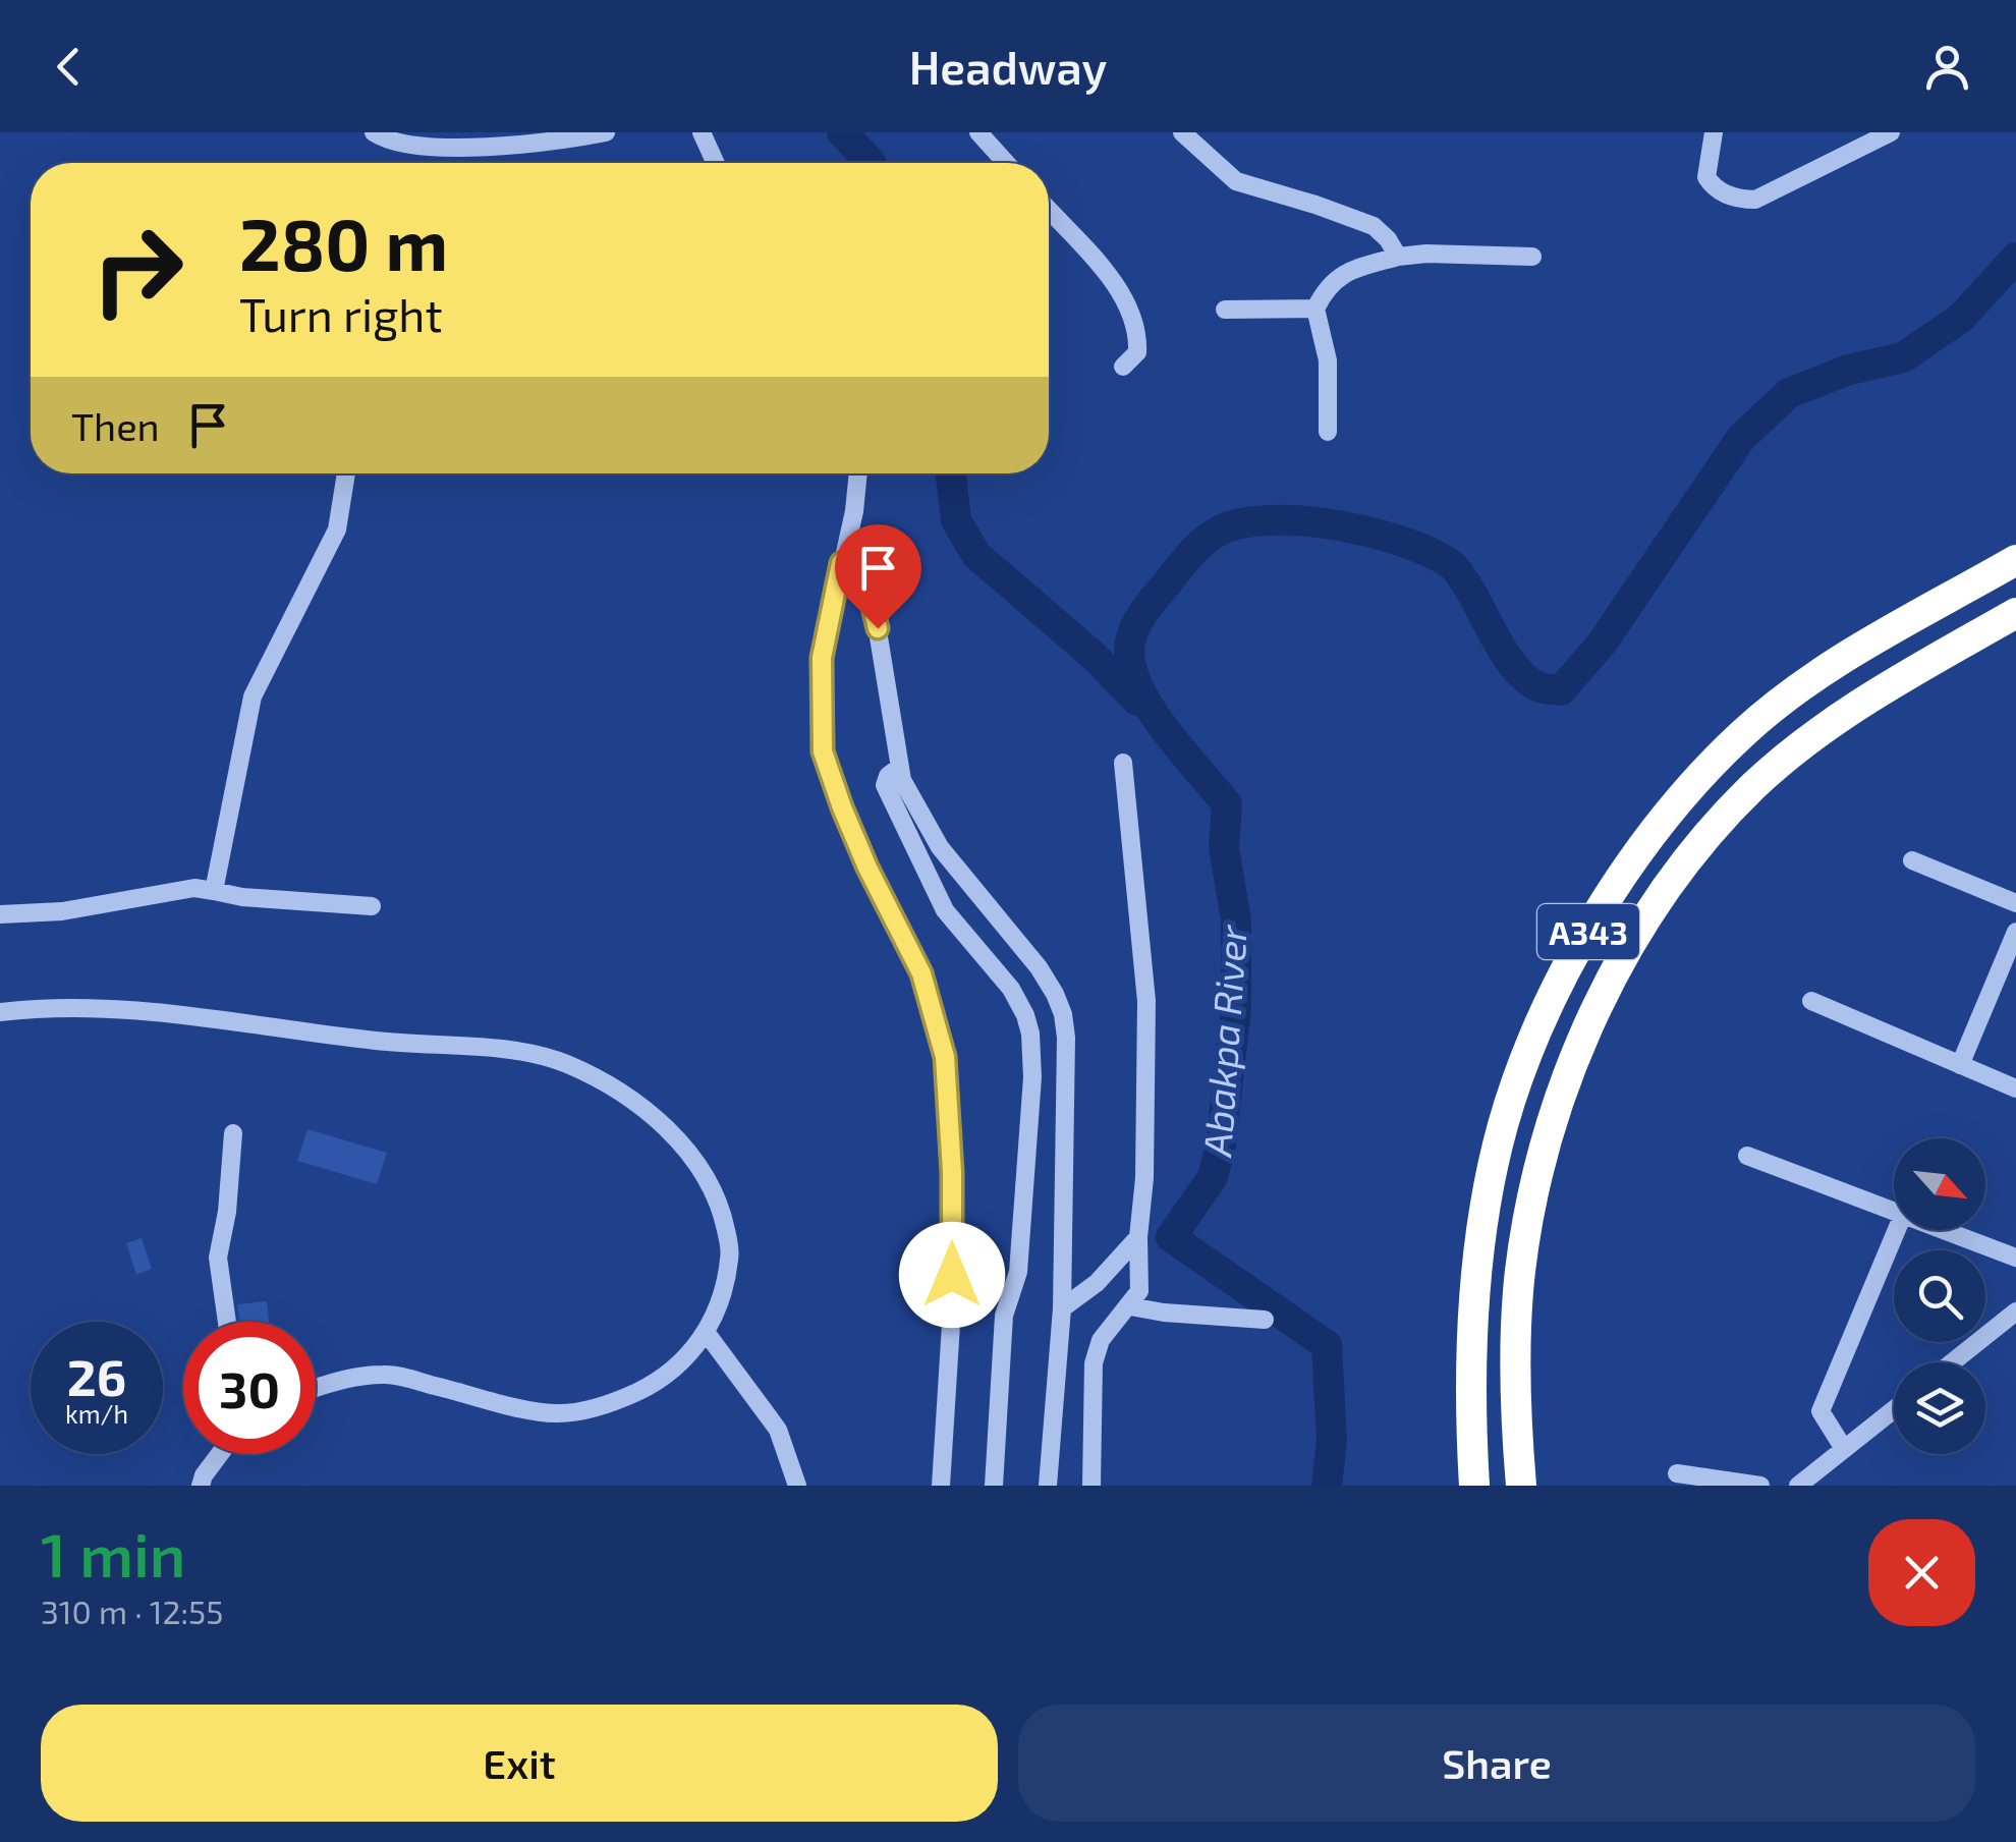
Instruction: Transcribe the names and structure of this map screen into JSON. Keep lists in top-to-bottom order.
{
  "streets": {
    "highway": ["A343"]
  },
  "water": ["Abakpa River"],
  "north": "bottom right",
  "page": {
    "header": "Headway",
    "turn": ["280 m", "Turn right"],
    "then": "Then",
    "speed": "26 km/h",
    "limit": "30",
    "heading": ["1 min", "310 m · 12:55"],
    "buttons": ["Exit", "Share"]
  }
}
